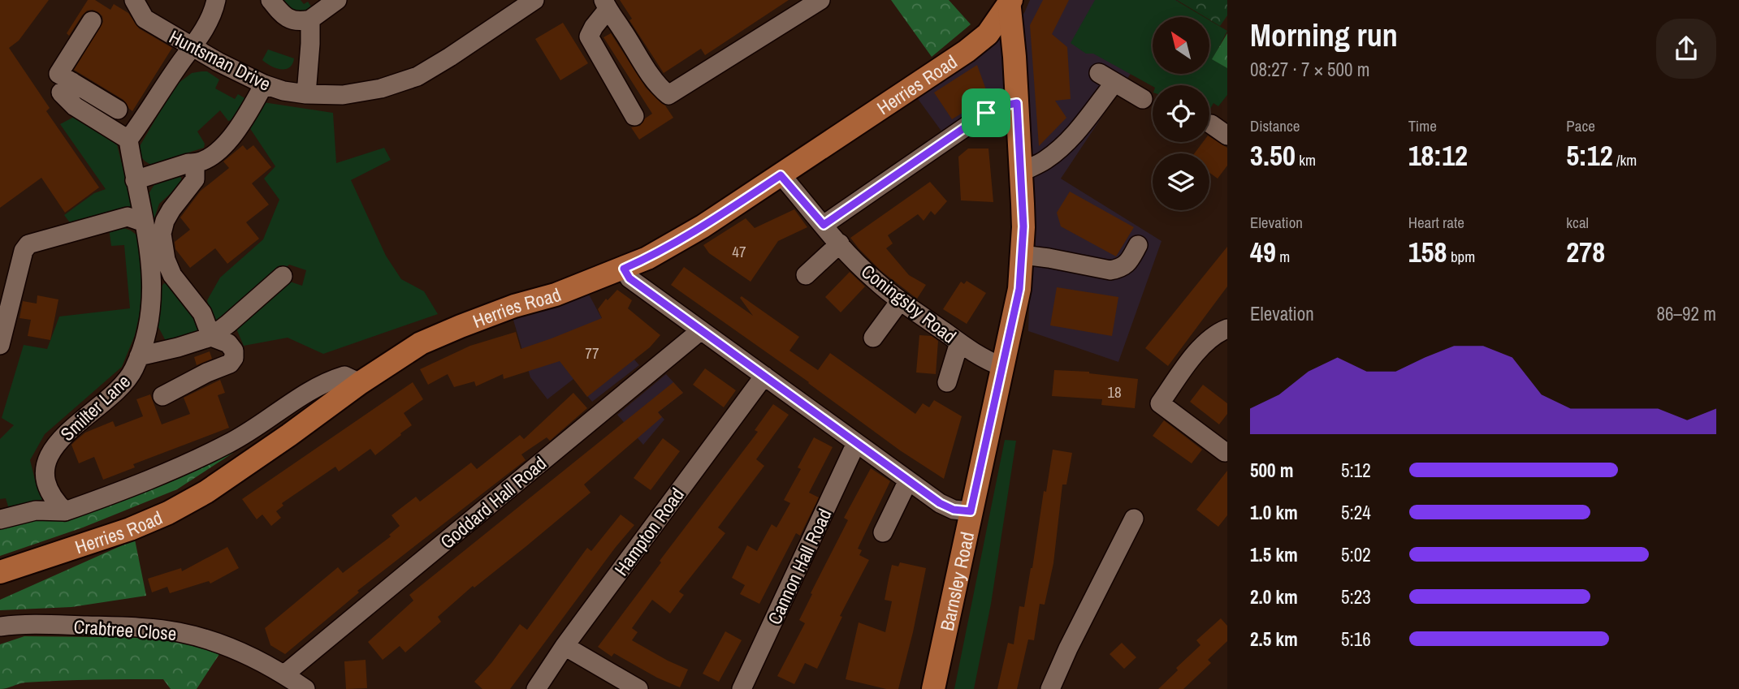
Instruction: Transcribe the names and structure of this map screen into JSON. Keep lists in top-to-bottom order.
{
  "streets": {
    "main road": ["Herries Road", "Barnsley Road"],
    "street": [
      "Huntsman Drive",
      "Coningsby Road",
      "Smilter Lane",
      "Goddard Hall Road",
      "Hampton Road",
      "Cannon Hall Road",
      "Crabtree Close"
    ]
  },
  "crossings": [
    ["Herries Road", "Coningsby Road"],
    ["Herries Road", "Barnsley Road"],
    ["Coningsby Road", "Barnsley Road"],
    ["Goddard Hall Road", "Crabtree Close"]
  ],
  "house_numbers": ["47", "77", "18"],
  "north": "top left",
  "page": {
    "heading": ["Morning run", "08:27 · 7 × 500 m"],
    "stats": [
      ["Distance", "3.50 km"],
      ["Time", "18:12"],
      ["Pace", "5:12 /km"],
      ["Elevation", "49 m"],
      ["Heart rate", "158 bpm"],
      ["kcal", "278"]
    ],
    "chart": ["Elevation", "86–92 m"],
    "list": [
      {
        "name": "500 m",
        "note": "5:12"
      },
      {
        "name": "1.0 km",
        "note": "5:24"
      },
      {
        "name": "1.5 km",
        "note": "5:02"
      },
      {
        "name": "2.0 km",
        "note": "5:23"
      },
      {
        "name": "2.5 km",
        "note": "5:16"
      }
    ]
  }
}
